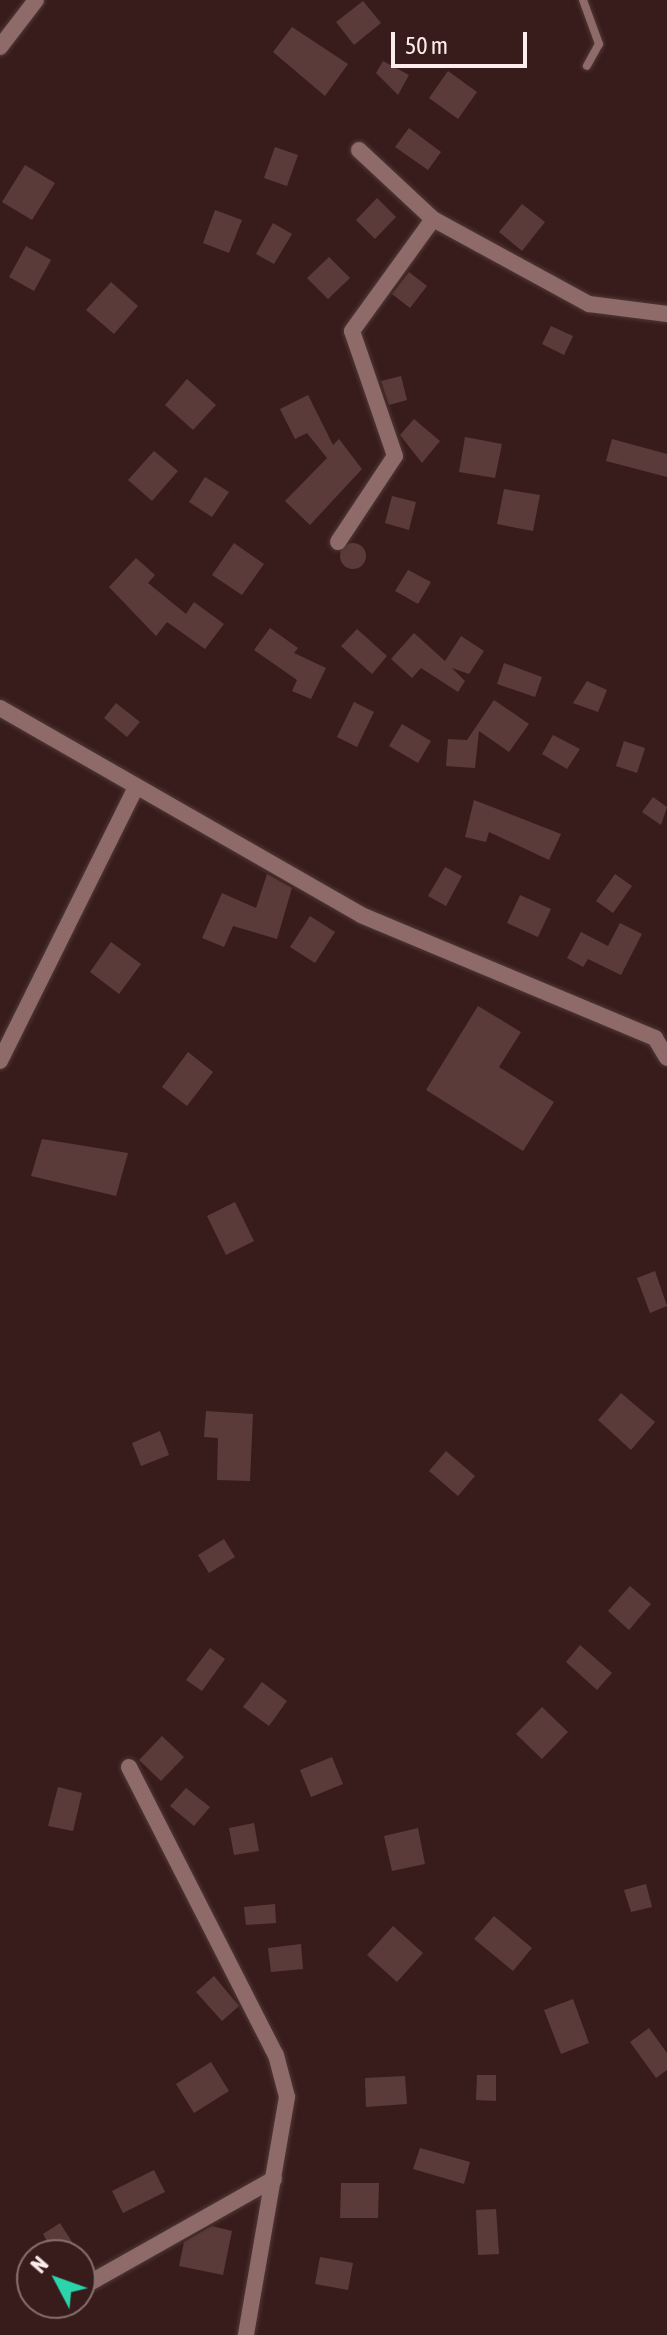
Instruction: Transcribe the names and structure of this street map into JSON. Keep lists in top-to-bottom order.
{
  "scale_bar": "50 m",
  "north": "top left"
}
